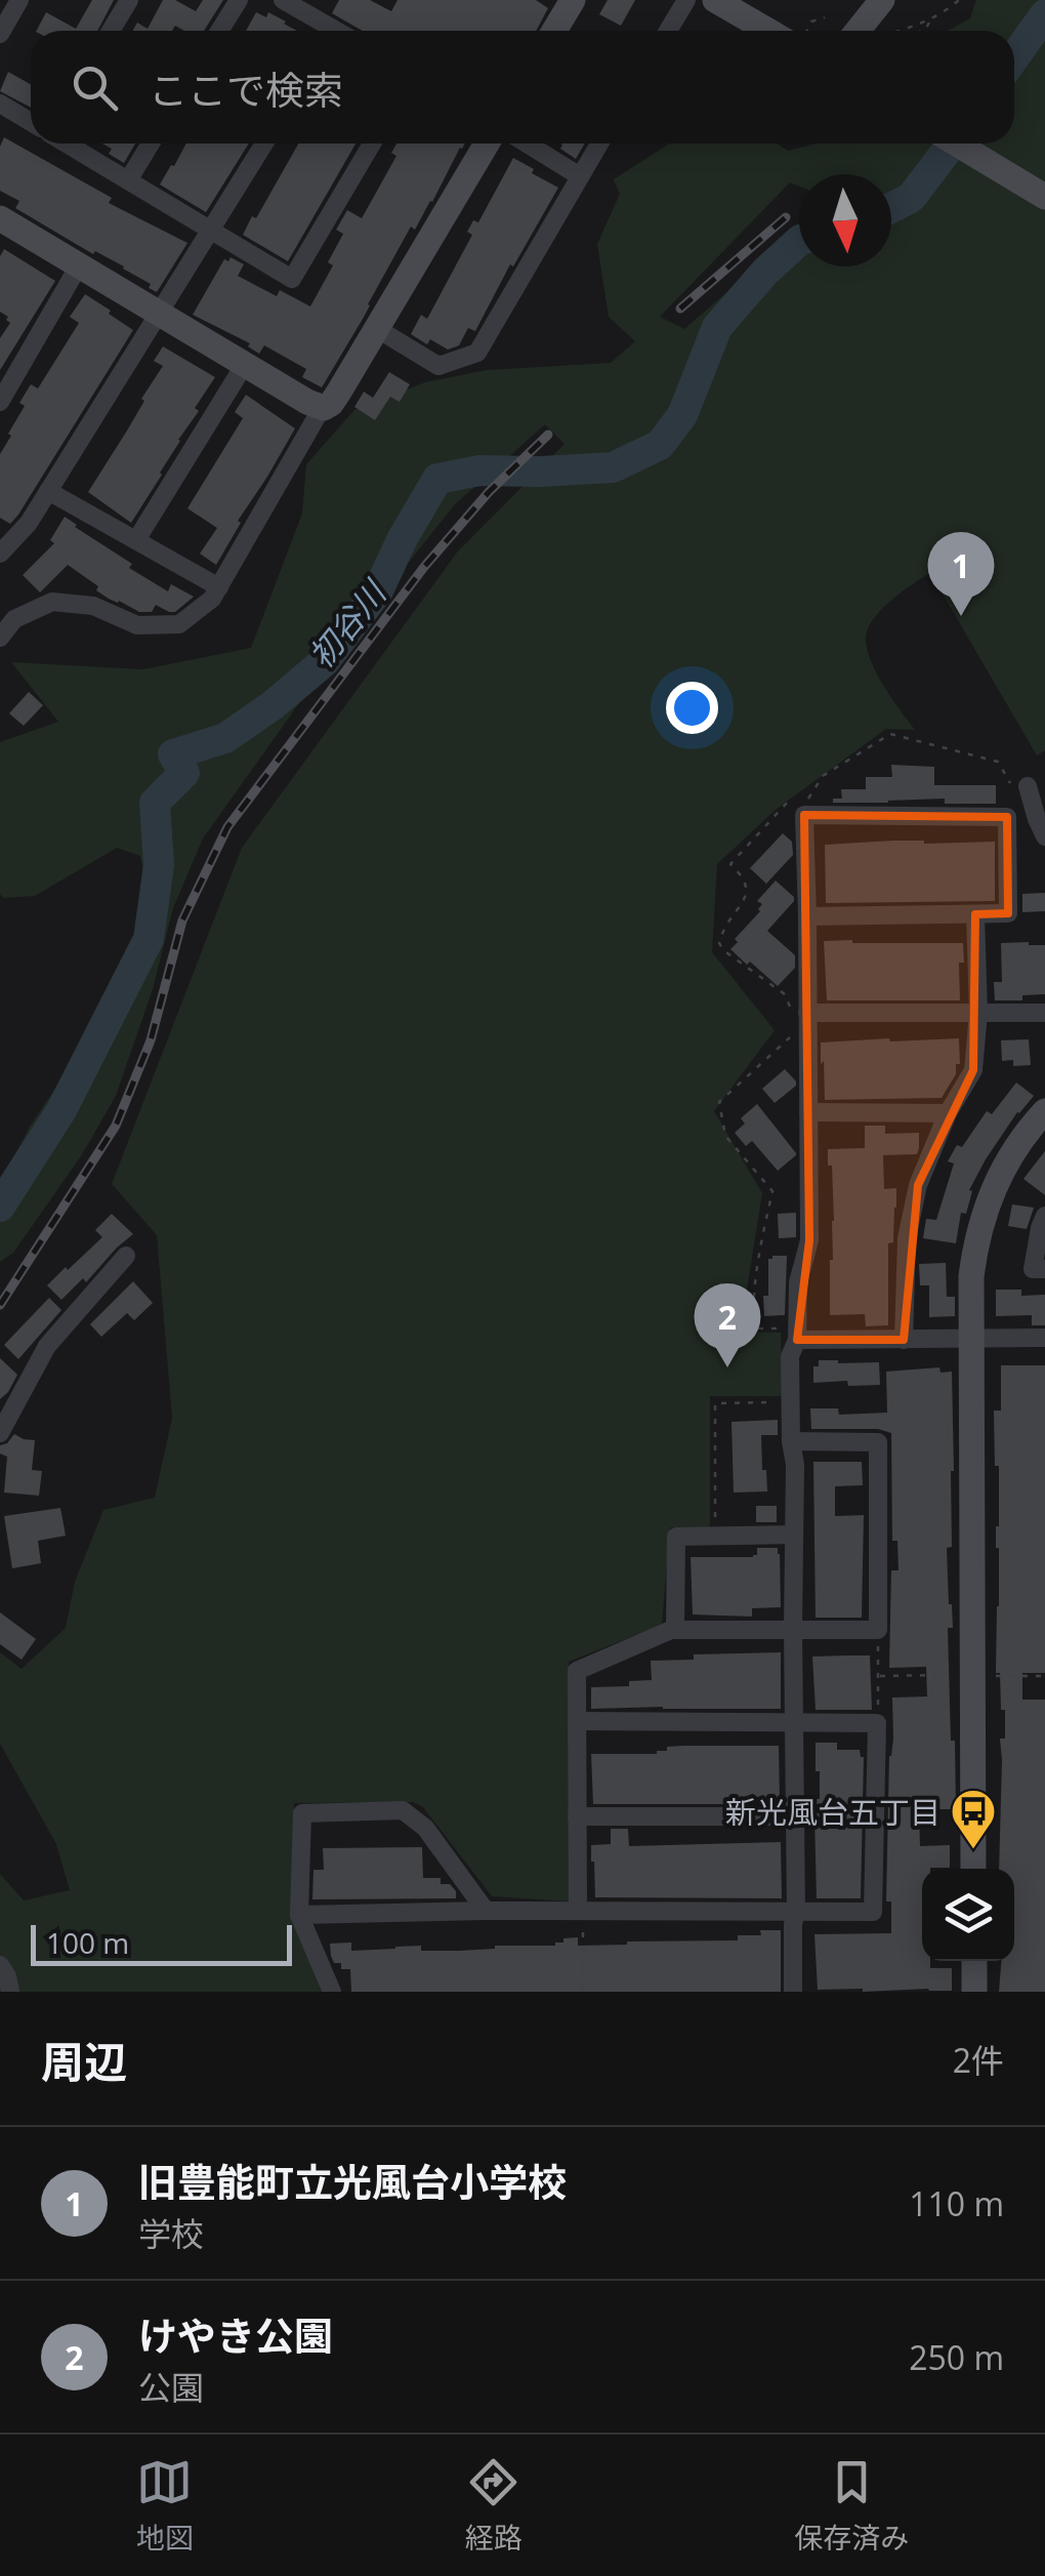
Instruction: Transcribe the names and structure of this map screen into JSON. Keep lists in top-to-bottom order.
{
  "water": ["初谷川"],
  "places": {
    "bus stop": ["新光風台五丁目"]
  },
  "scale_bar": "100 m",
  "north": "bottom",
  "page": {
    "search": "ここで検索",
    "pins": ["1", "2"],
    "scale": "100 m",
    "heading": ["周辺", "2件"],
    "list": [
      {
        "mark": "1",
        "name": "旧豊能町立光風台小学校",
        "note": "学校",
        "value": "110 m"
      },
      {
        "mark": "2",
        "name": "けやき公園",
        "note": "公園",
        "value": "250 m"
      }
    ],
    "nav": ["地図", "経路", "保存済み"]
  }
}
